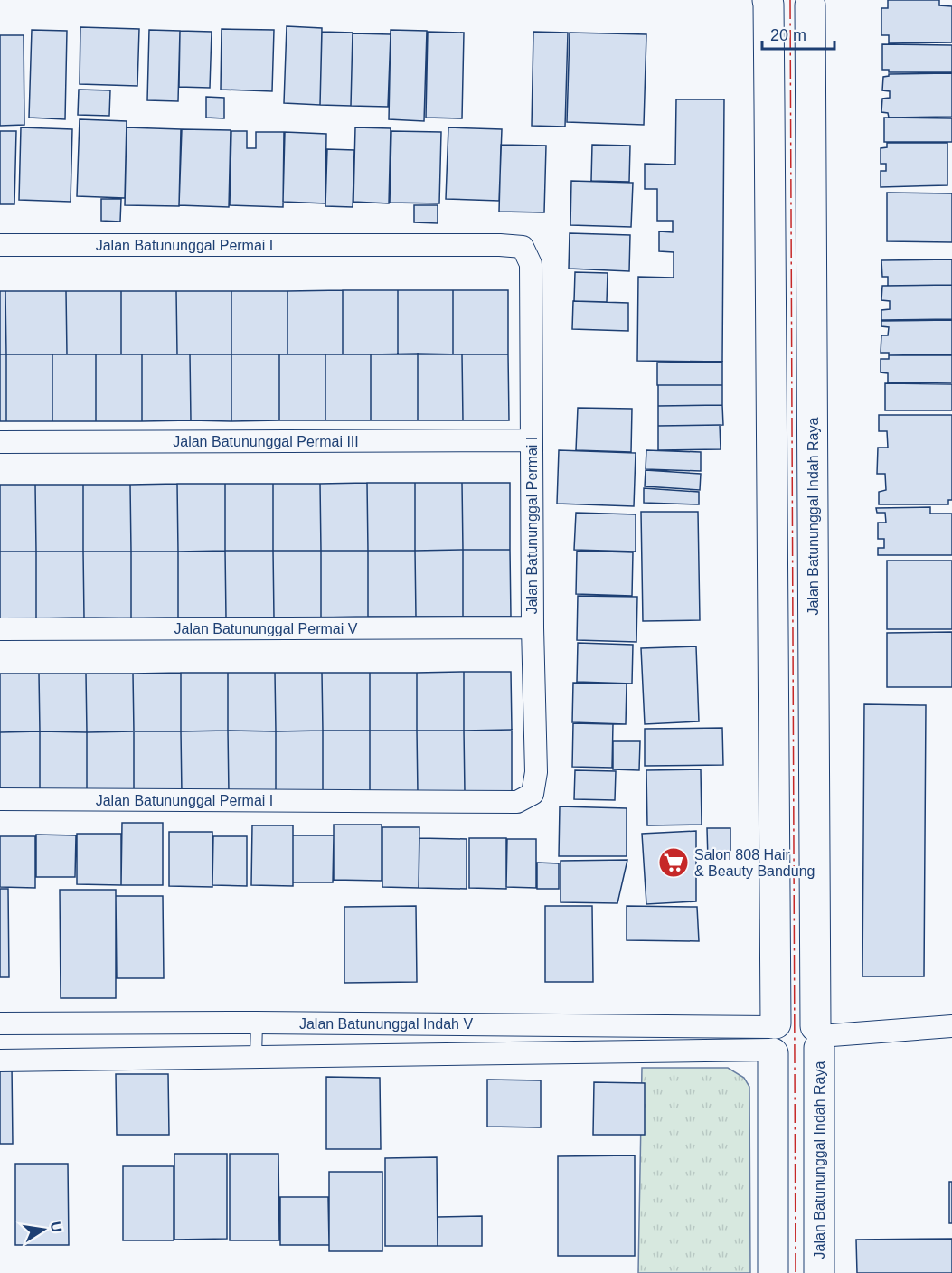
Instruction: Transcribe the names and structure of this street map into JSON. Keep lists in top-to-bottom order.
{
  "streets": {
    "street": [
      "Jalan Batununggal Permai I",
      "Jalan Batununggal Permai III",
      "Jalan Batununggal Indah Raya",
      "Jalan Batununggal Permai V",
      "Jalan Batununggal Indah V"
    ]
  },
  "crossings": [
    ["Jalan Batununggal Permai I", "Jalan Batununggal Permai III"],
    ["Jalan Batununggal Permai I", "Jalan Batununggal Permai V"],
    ["Jalan Batununggal Indah Raya", "Jalan Batununggal Indah V"]
  ],
  "places": {
    "supermarket": ["Salon 808 Hair & Beauty Bandung"]
  },
  "scale_bar": "20 m",
  "north": "right"
}
